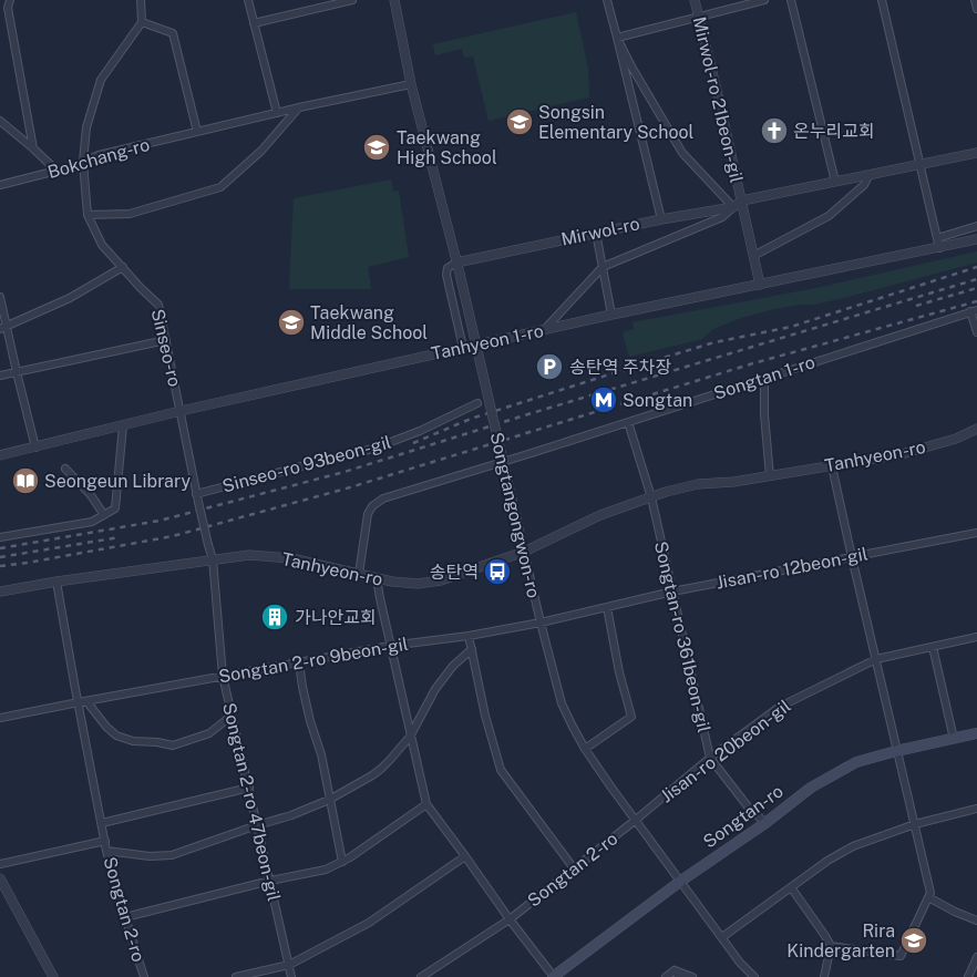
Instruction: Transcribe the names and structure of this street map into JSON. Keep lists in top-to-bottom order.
{
  "streets": {
    "main road": ["Songtan-ro"],
    "street": [
      "Mirwol-ro 21beon-gil",
      "Bokchang-ro",
      "Mirwol-ro",
      "Tanhyeon 1-ro",
      "Sinseo-ro",
      "Songtan 1-ro",
      "Tanhyeon-ro",
      "Sinseo-ro 93beon-gil",
      "Songtangongwon-ro",
      "Jisan-ro 12beon-gil",
      "Songtan-ro 361beon-gil",
      "Songtan 2-ro 9beon-gil",
      "Jisan-ro 20beon-gil",
      "Songtan 2-ro 47beon-gil",
      "Songtan 2-ro"
    ]
  },
  "crossings": [
    ["Mirwol-ro 21beon-gil", "Mirwol-ro"],
    ["Bokchang-ro", "Sinseo-ro"],
    ["Bokchang-ro", "Songtangongwon-ro"],
    ["Mirwol-ro", "Songtangongwon-ro"],
    ["Tanhyeon 1-ro", "Sinseo-ro"],
    ["Sinseo-ro", "Tanhyeon-ro"],
    ["Sinseo-ro", "Sinseo-ro 93beon-gil"],
    ["Sinseo-ro", "Songtan 2-ro 47beon-gil"],
    ["Songtan 1-ro", "Tanhyeon-ro"],
    ["Tanhyeon-ro", "Songtangongwon-ro"],
    ["Tanhyeon-ro", "Songtan-ro 361beon-gil"],
    ["Tanhyeon-ro", "Songtan 2-ro 47beon-gil"],
    ["Tanhyeon-ro", "Songtan 2-ro"],
    ["Songtangongwon-ro", "Jisan-ro 12beon-gil"],
    ["Songtangongwon-ro", "Songtan 2-ro 9beon-gil"],
    ["Songtangongwon-ro", "Jisan-ro 20beon-gil"],
    ["Songtangongwon-ro", "Songtan-ro"],
    ["Songtangongwon-ro", "Songtan 2-ro"],
    ["Jisan-ro 12beon-gil", "Songtan-ro 361beon-gil"],
    ["Jisan-ro 12beon-gil", "Songtan 2-ro 9beon-gil"],
    ["Songtan-ro 361beon-gil", "Jisan-ro 20beon-gil"],
    ["Songtan-ro 361beon-gil", "Songtan-ro"],
    ["Songtan 2-ro 9beon-gil", "Songtan 2-ro 47beon-gil"],
    ["Songtan 2-ro 9beon-gil", "Songtan 2-ro"],
    ["Jisan-ro 20beon-gil", "Songtan 2-ro"],
    ["Songtan-ro", "Songtan 2-ro"]
  ],
  "places": {
    "school or university": [
      "Songsin Elementary School",
      "Taekwang High School",
      "Taekwang Middle School",
      "Rira Kindergarten"
    ],
    "church": ["온누리교회"],
    "parking": ["송탄역 주차장"],
    "metro station": ["Songtan"],
    "library": ["Seongeun Library"],
    "bus stop": ["송탄역"],
    "building": ["가나안교회"]
  }
}
